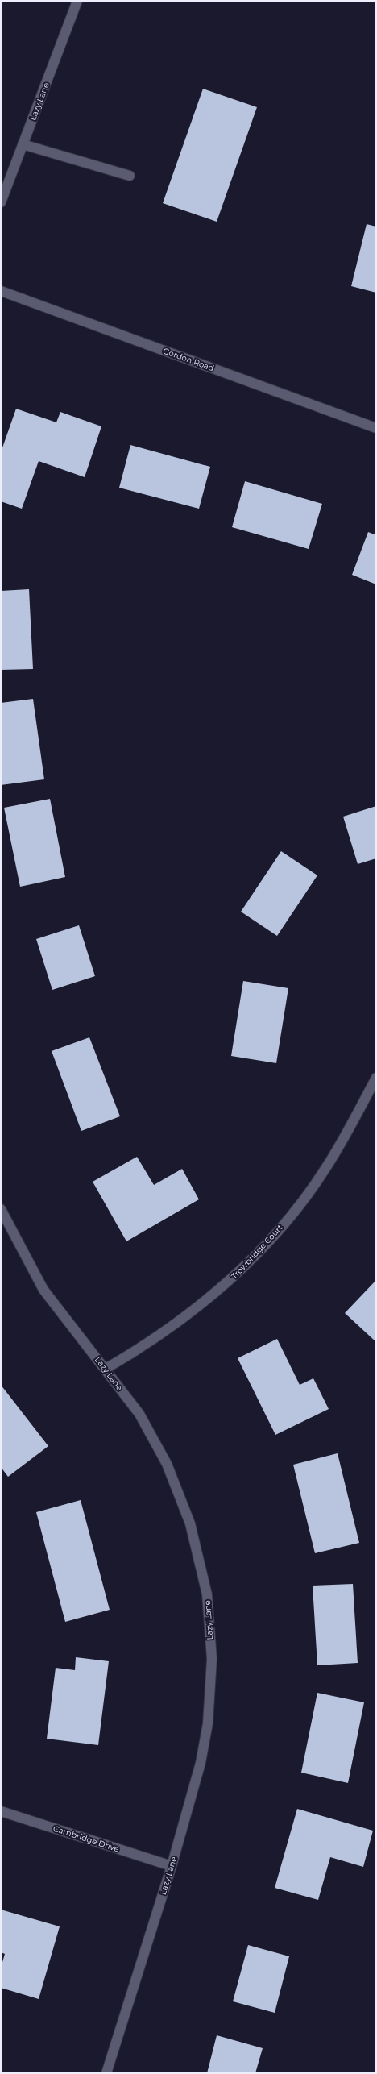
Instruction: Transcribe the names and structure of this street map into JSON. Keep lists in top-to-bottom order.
{
  "streets": {
    "street": [
      "Lazy Lane",
      "Gordon Road",
      "Trowbridge Court",
      "Cambridge Drive"
    ]
  },
  "crossings": [
    ["Lazy Lane", "Trowbridge Court"],
    ["Lazy Lane", "Cambridge Drive"]
  ]
}
